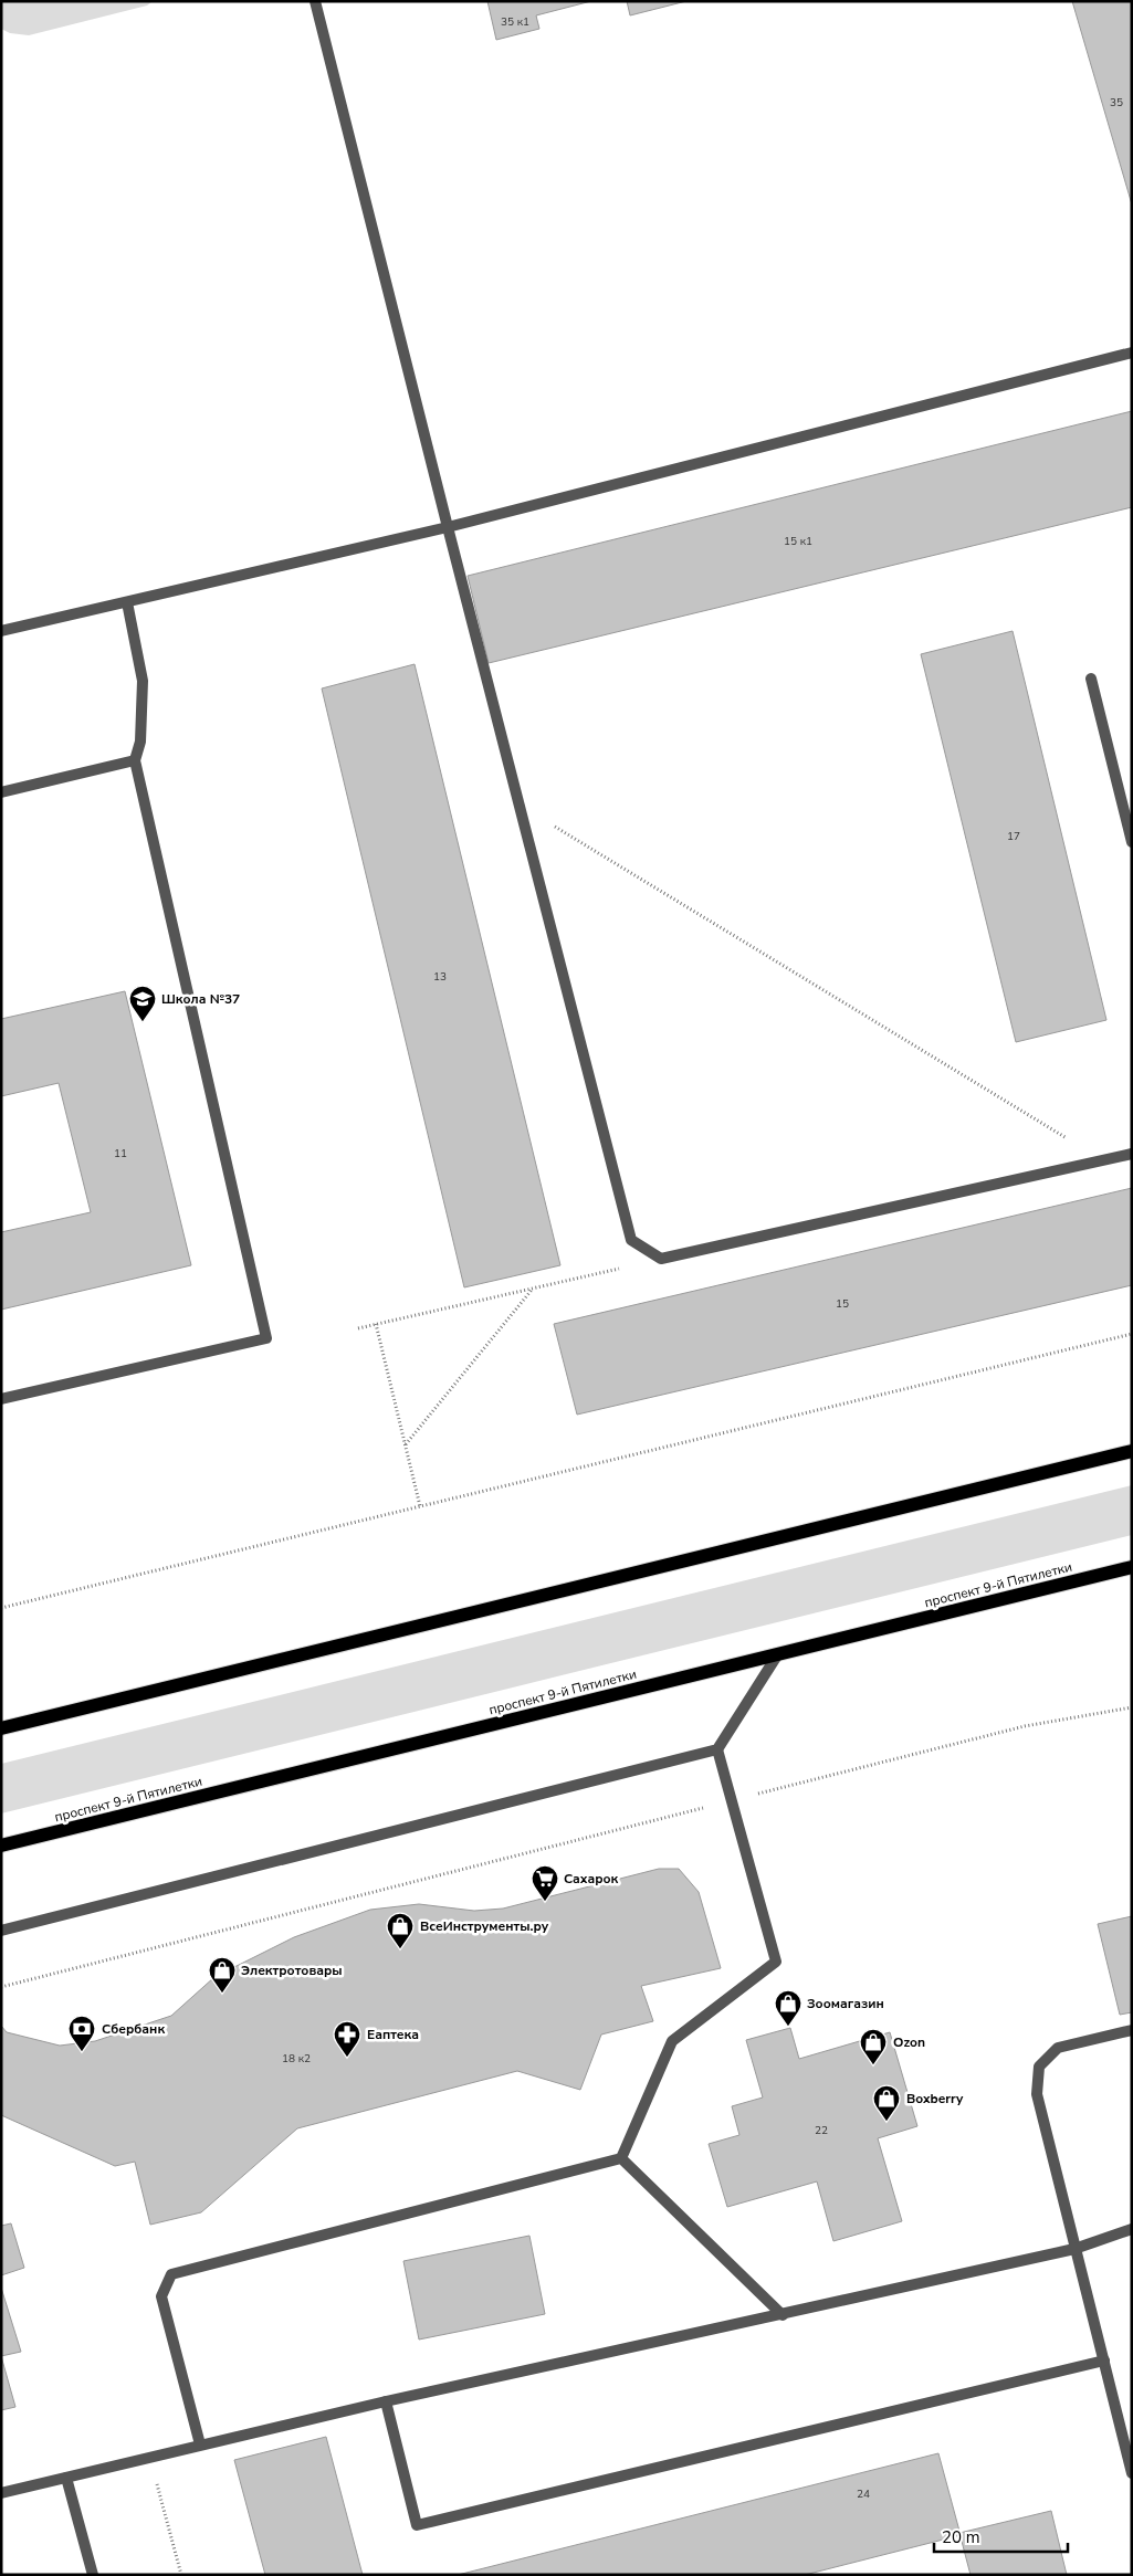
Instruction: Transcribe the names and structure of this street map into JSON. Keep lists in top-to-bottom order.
{
  "streets": {
    "main road": ["проспект 9-й Пятилетки"]
  },
  "places": {
    "school or university": ["Школа №37"],
    "supermarket": ["Сахарок"],
    "shop": [
      "ВсеИнструменты.ру",
      "Электротовары",
      "Зоомагазин",
      "Ozon",
      "Boxberry"
    ],
    "bank": ["Сбербанк"],
    "pharmacy": ["Еаптека"]
  },
  "house_numbers": [
    "35 к1",
    "35",
    "15 к1",
    "17",
    "13",
    "11",
    "15",
    "18 к2",
    "22",
    "24"
  ],
  "scale_bar": "20 m"
}
